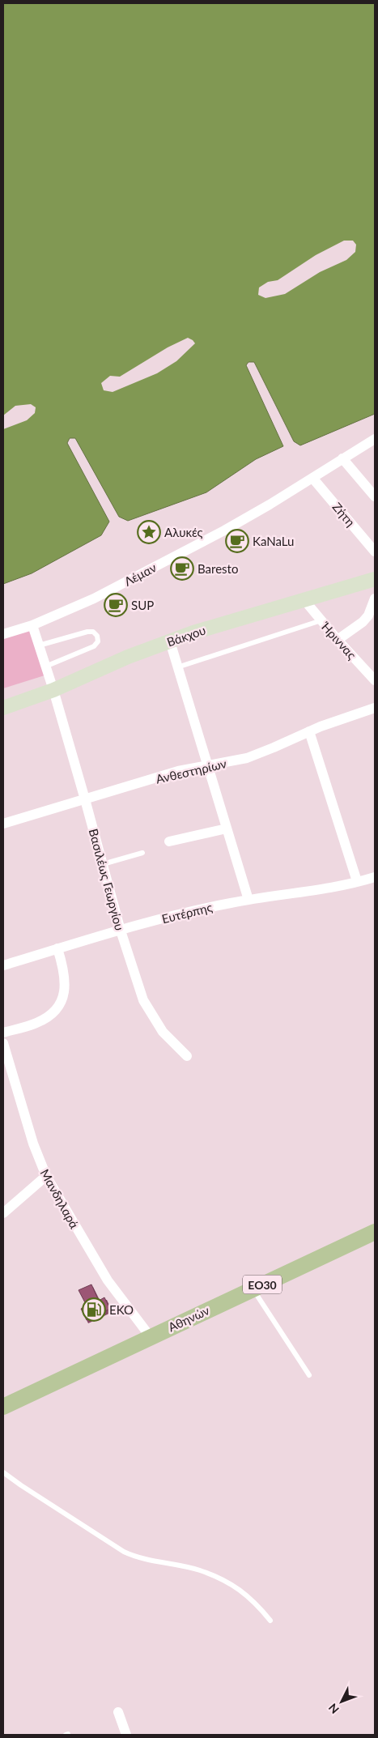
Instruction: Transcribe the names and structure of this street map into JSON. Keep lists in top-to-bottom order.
{
  "streets": {
    "main road": ["ΕΟ30", "Αθηνών"],
    "street": [
      "Ζήτη",
      "Λέμαν",
      "Βάκχου",
      "Ήριννας",
      "Ανθεστηρίων",
      "Βασιλέως Γεωργίου",
      "Ευτέρπης",
      "Μανδηλαρά"
    ]
  },
  "crossings": [
    ["Ζήτη", "Λέμαν"],
    ["Λέμαν", "Βασιλέως Γεωργίου"],
    ["Βάκχου", "Ήριννας"],
    ["Βάκχου", "Βασιλέως Γεωργίου"],
    ["Ανθεστηρίων", "Βασιλέως Γεωργίου"],
    ["Βασιλέως Γεωργίου", "Ευτέρπης"],
    ["Μανδηλαρά", "Αθηνών"]
  ],
  "places": {
    "place": ["Αλυκές"],
    "cafe": ["KaNaLu", "Baresto", "SUP"],
    "fuel station": ["EKO"]
  },
  "north": "bottom left"
}
